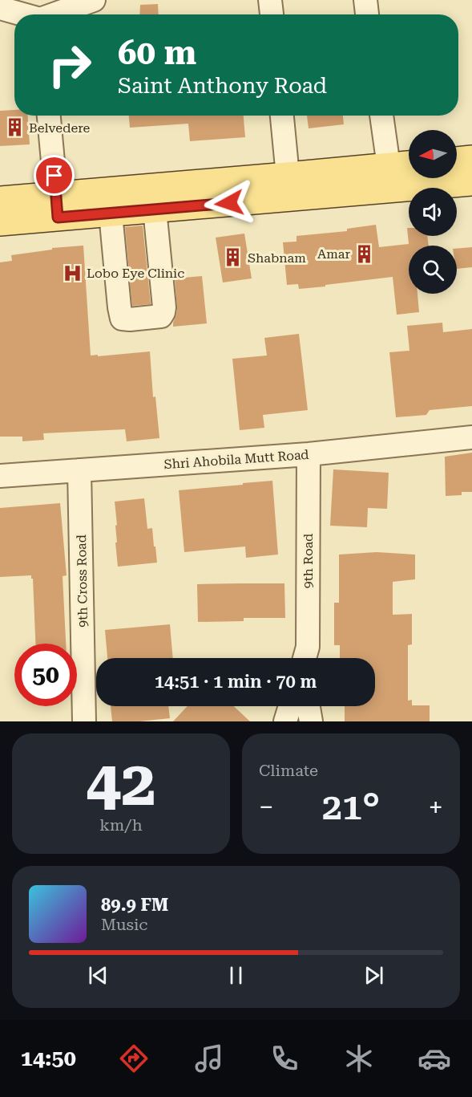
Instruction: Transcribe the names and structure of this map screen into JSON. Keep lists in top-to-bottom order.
{
  "streets": {
    "street": ["Shri Ahobila Mutt Road", "9th Road", "9th Cross Road"]
  },
  "crossings": [
    ["Shri Ahobila Mutt Road", "9th Road"],
    ["Shri Ahobila Mutt Road", "9th Cross Road"]
  ],
  "places": {
    "building": ["Belvedere", "Amar", "Shabnam"],
    "hospital": ["Lobo Eye Clinic"]
  },
  "north": "left",
  "page": {
    "turn": ["60 m", "Saint Anthony Road"],
    "limit": "50",
    "trip": "14:51 · 1 min · 70 m",
    "tile": [
      ["42", "km/h"],
      "Climate"
    ],
    "heat": ["−", "21°", "+"],
    "song": ["89.9 FM", "Music"],
    "tabs": "14:50"
  }
}
